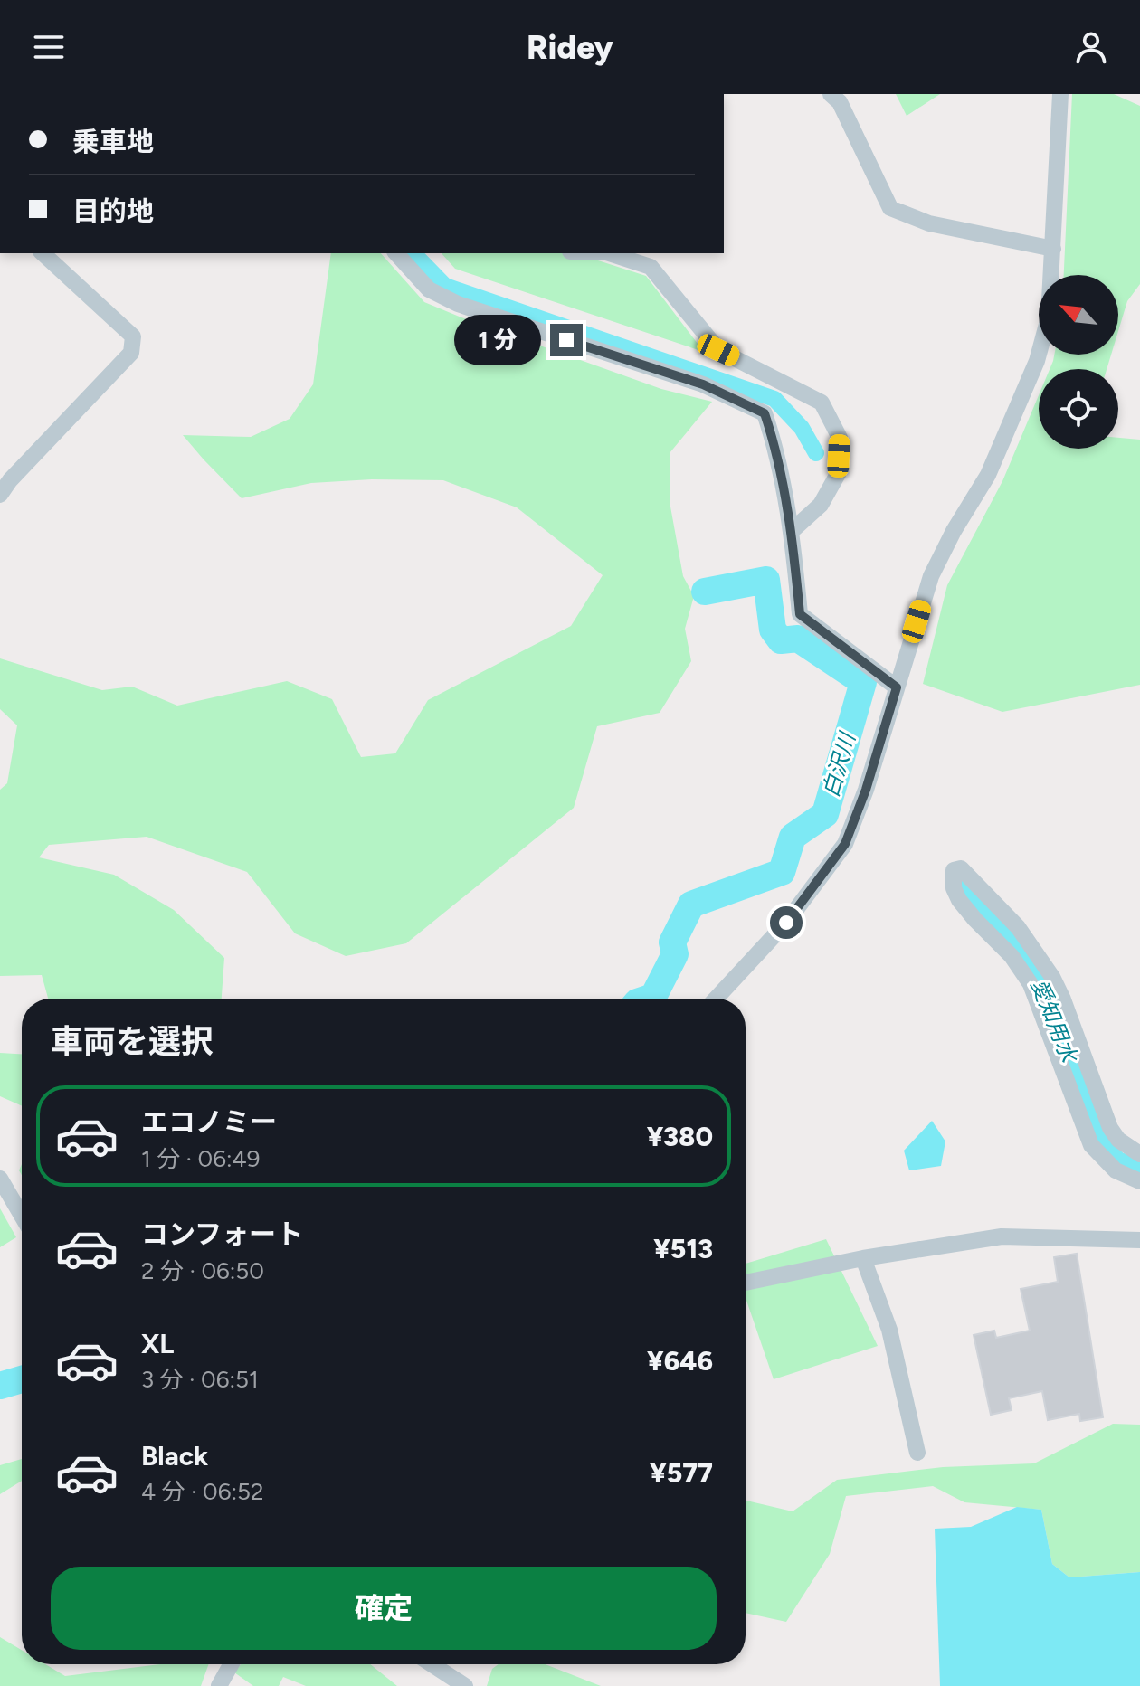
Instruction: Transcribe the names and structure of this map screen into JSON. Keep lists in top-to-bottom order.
{
  "water": ["白沢川", "愛知用水"],
  "north": "top left",
  "page": {
    "header": "Ridey",
    "banner": ["乗車地", "目的地"],
    "bubble": "1 分",
    "heading": "車両を選択",
    "list": [
      {
        "name": "エコノミー",
        "note": "1 分 · 06:49",
        "value": "¥380"
      },
      {
        "name": "コンフォート",
        "note": "2 分 · 06:50",
        "value": "¥513"
      },
      {
        "name": "XL",
        "note": "3 分 · 06:51",
        "value": "¥646"
      },
      {
        "name": "Black",
        "note": "4 分 · 06:52",
        "value": "¥577"
      }
    ],
    "buttons": "確定"
  }
}
